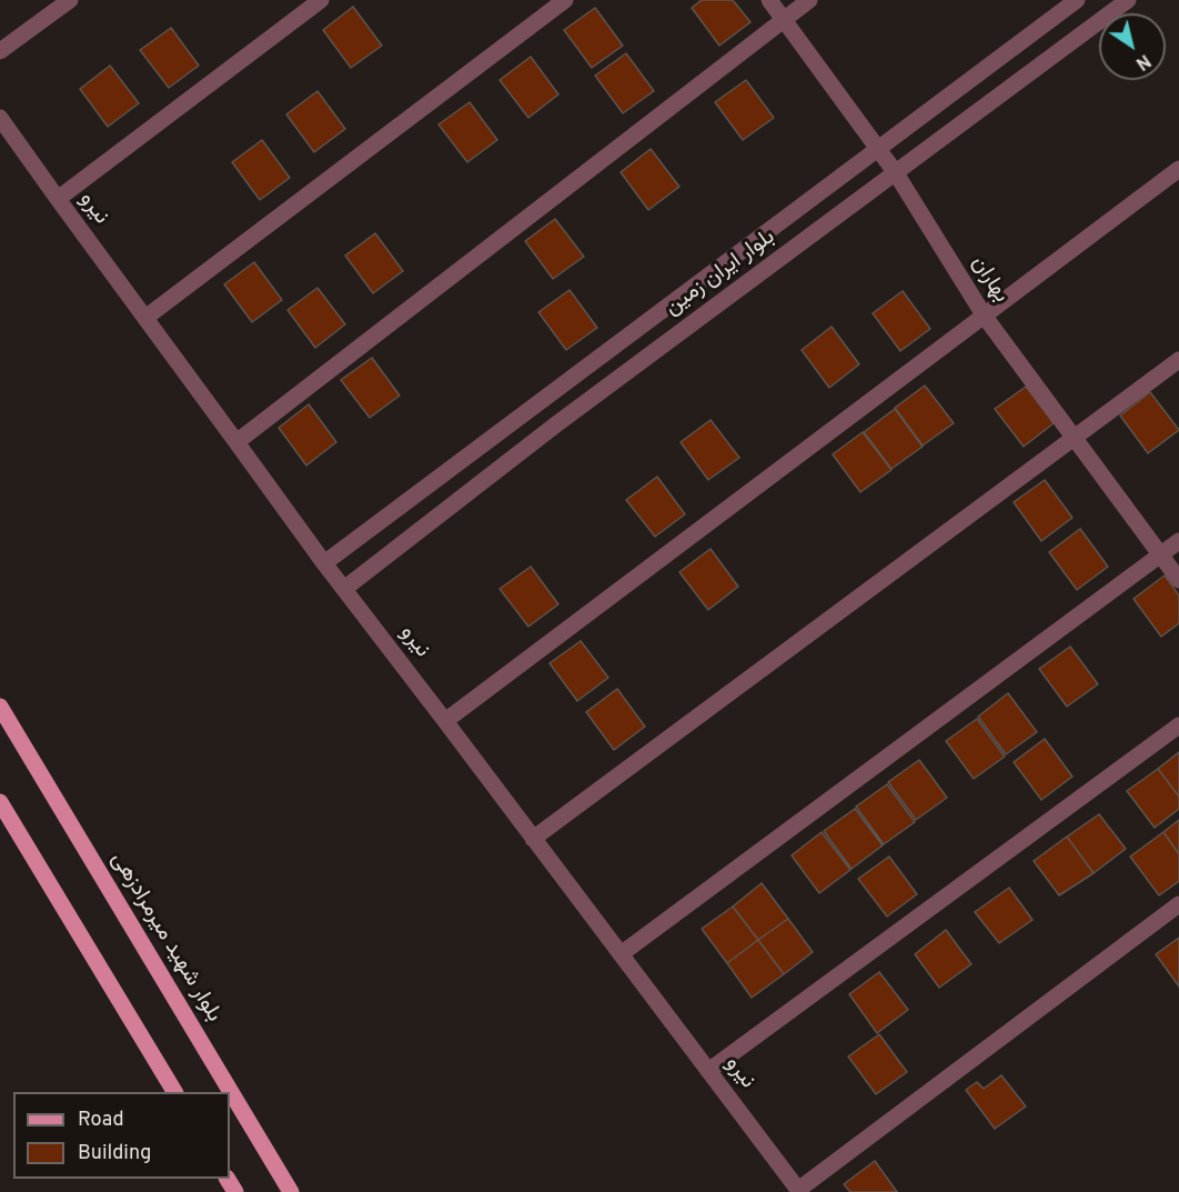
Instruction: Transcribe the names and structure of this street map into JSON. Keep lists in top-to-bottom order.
{
  "streets": {
    "main road": ["بلوار شهید میرمرادزهی"],
    "street": ["نیرو", "بلوار ایران زمین", "بهاران"]
  },
  "crossings": [
    ["نیرو", "بلوار ایران زمین"],
    ["بلوار ایران زمین", "بهاران"]
  ],
  "legend": ["Road", "Building"],
  "north": "bottom right"
}
